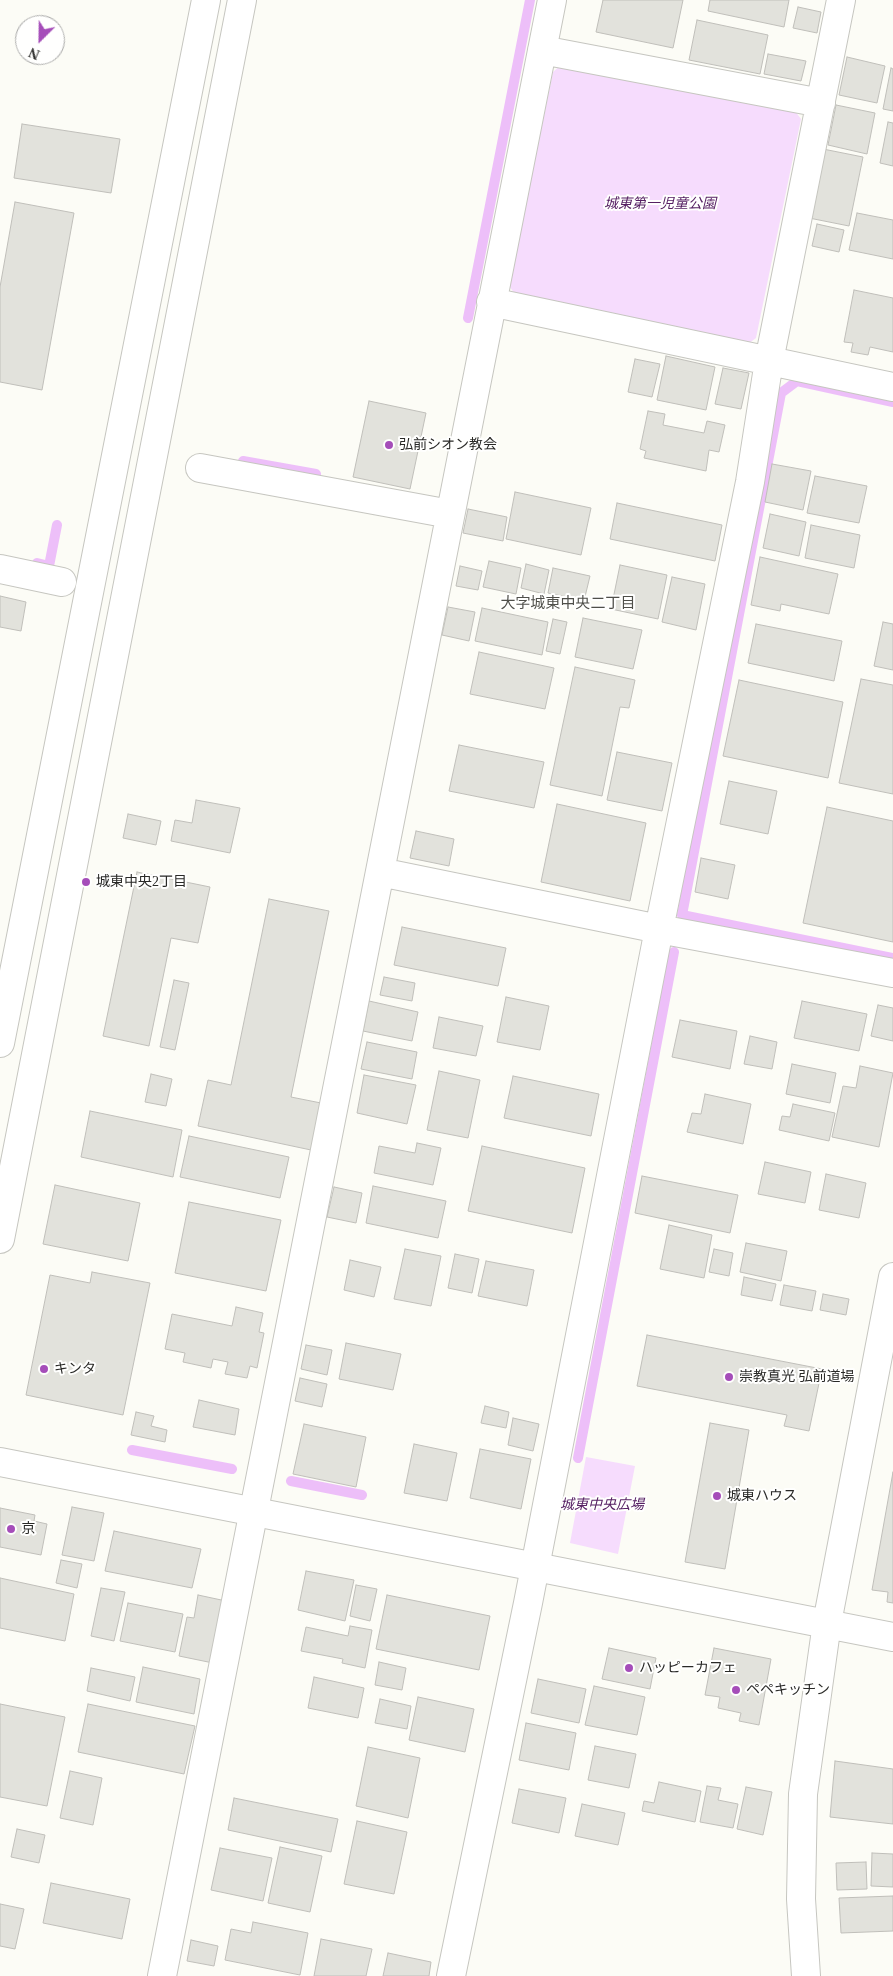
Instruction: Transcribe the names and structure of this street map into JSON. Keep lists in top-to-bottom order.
{
  "districts": ["大字城東中央二丁目"],
  "parks": ["城東第一児童公園", "城東中央広場"],
  "places": [
    "弘前シオン教会",
    "城東中央2丁目",
    "キンタ",
    "崇教真光 弘前道場",
    "城東ハウス",
    "京",
    "ハッピーカフェ",
    "ペペキッチン"
  ],
  "north": "bottom left"
}
